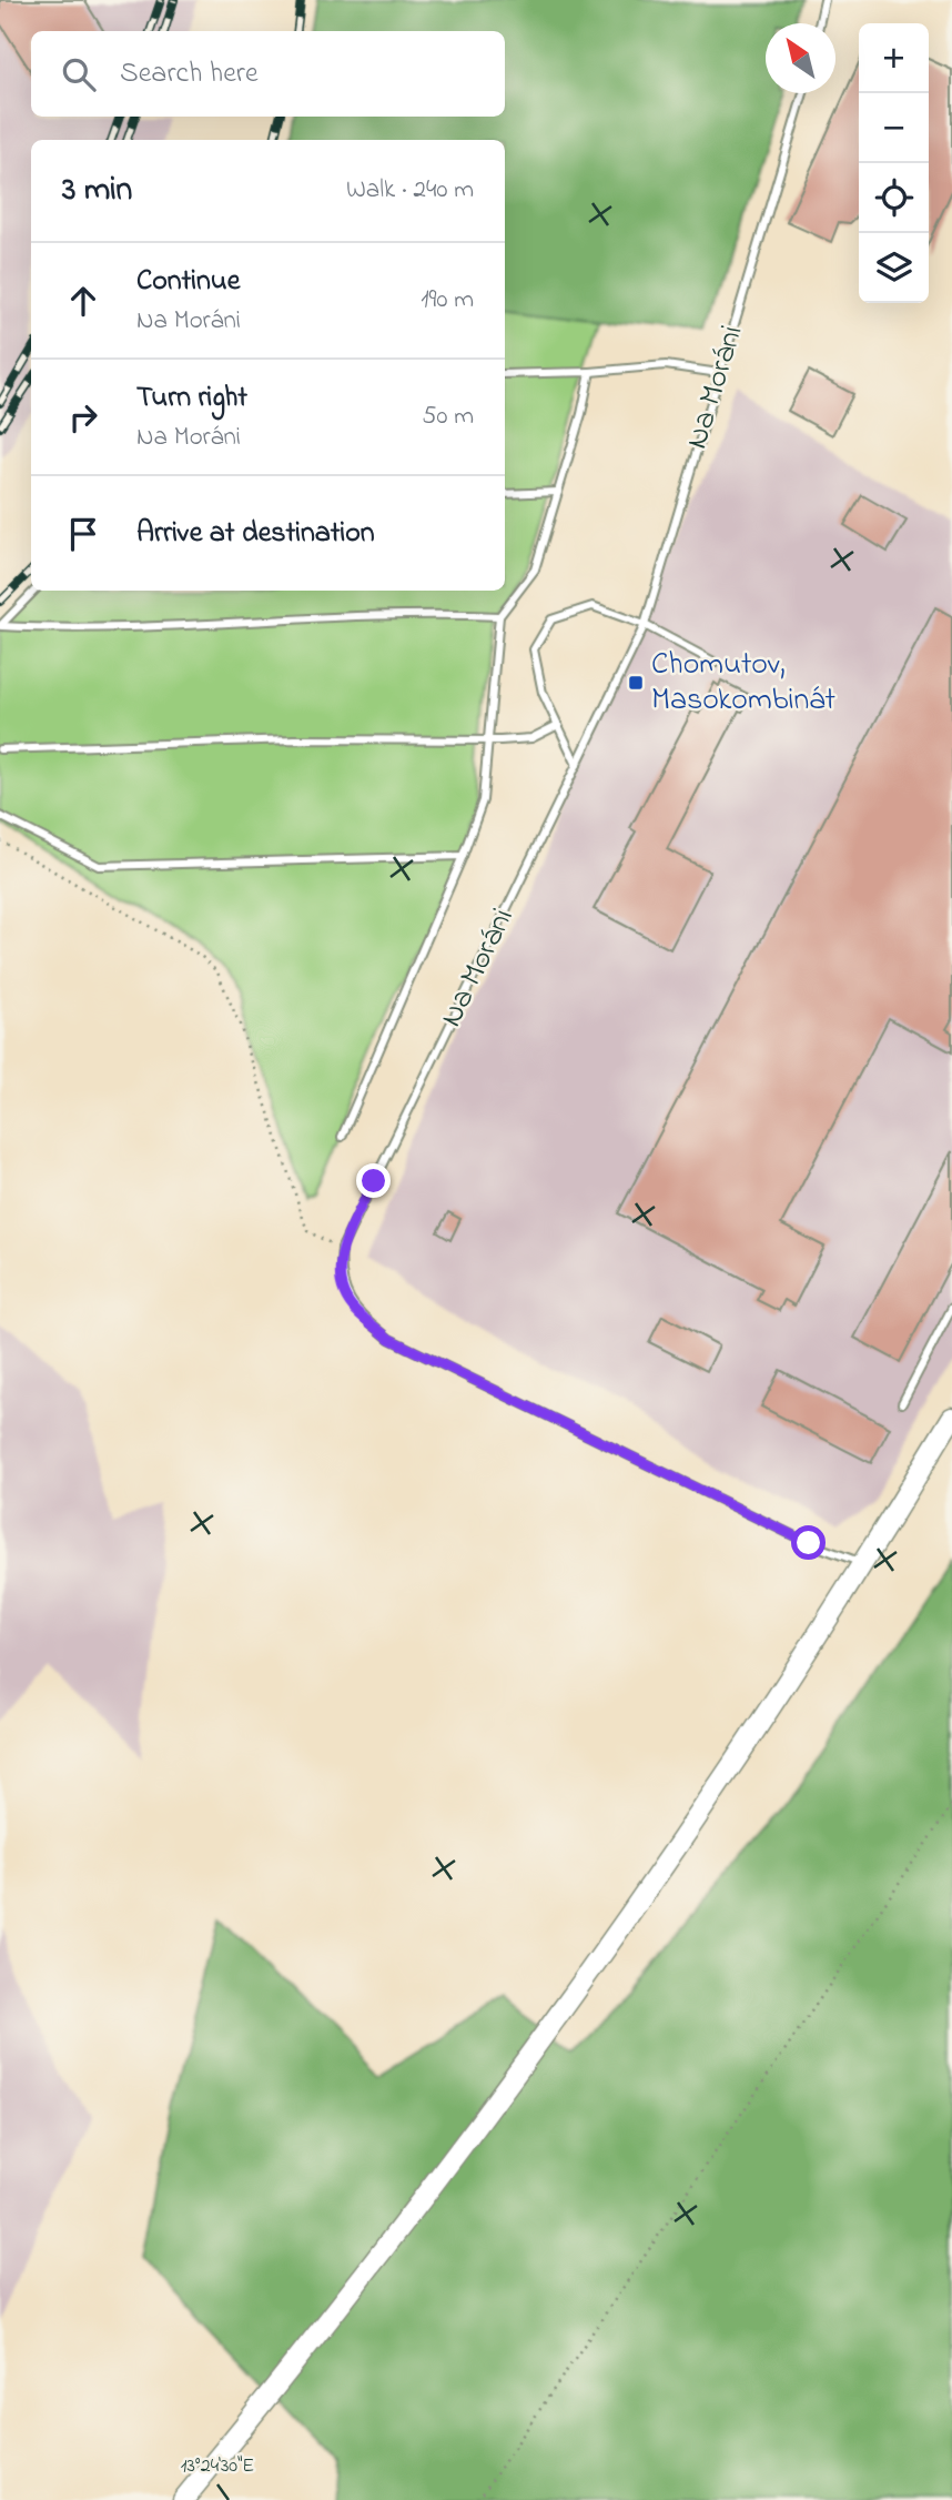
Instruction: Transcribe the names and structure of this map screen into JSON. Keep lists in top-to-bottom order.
{
  "streets": {
    "lane": ["Na Moráni"]
  },
  "places": {
    "transit": ["Chomutov, Masokombinát"]
  },
  "north": "top left",
  "page": {
    "map_buttons": ["+", "−"],
    "search": "Search here",
    "heading": ["3 min", "Walk · 240 m"],
    "list": [
      ["Continue", "Na Moráni", "190 m"],
      ["Turn right", "Na Moráni", "50 m"],
      "Arrive at destination"
    ]
  },
  "coordinates": ["13°24'30\"E"]
}
